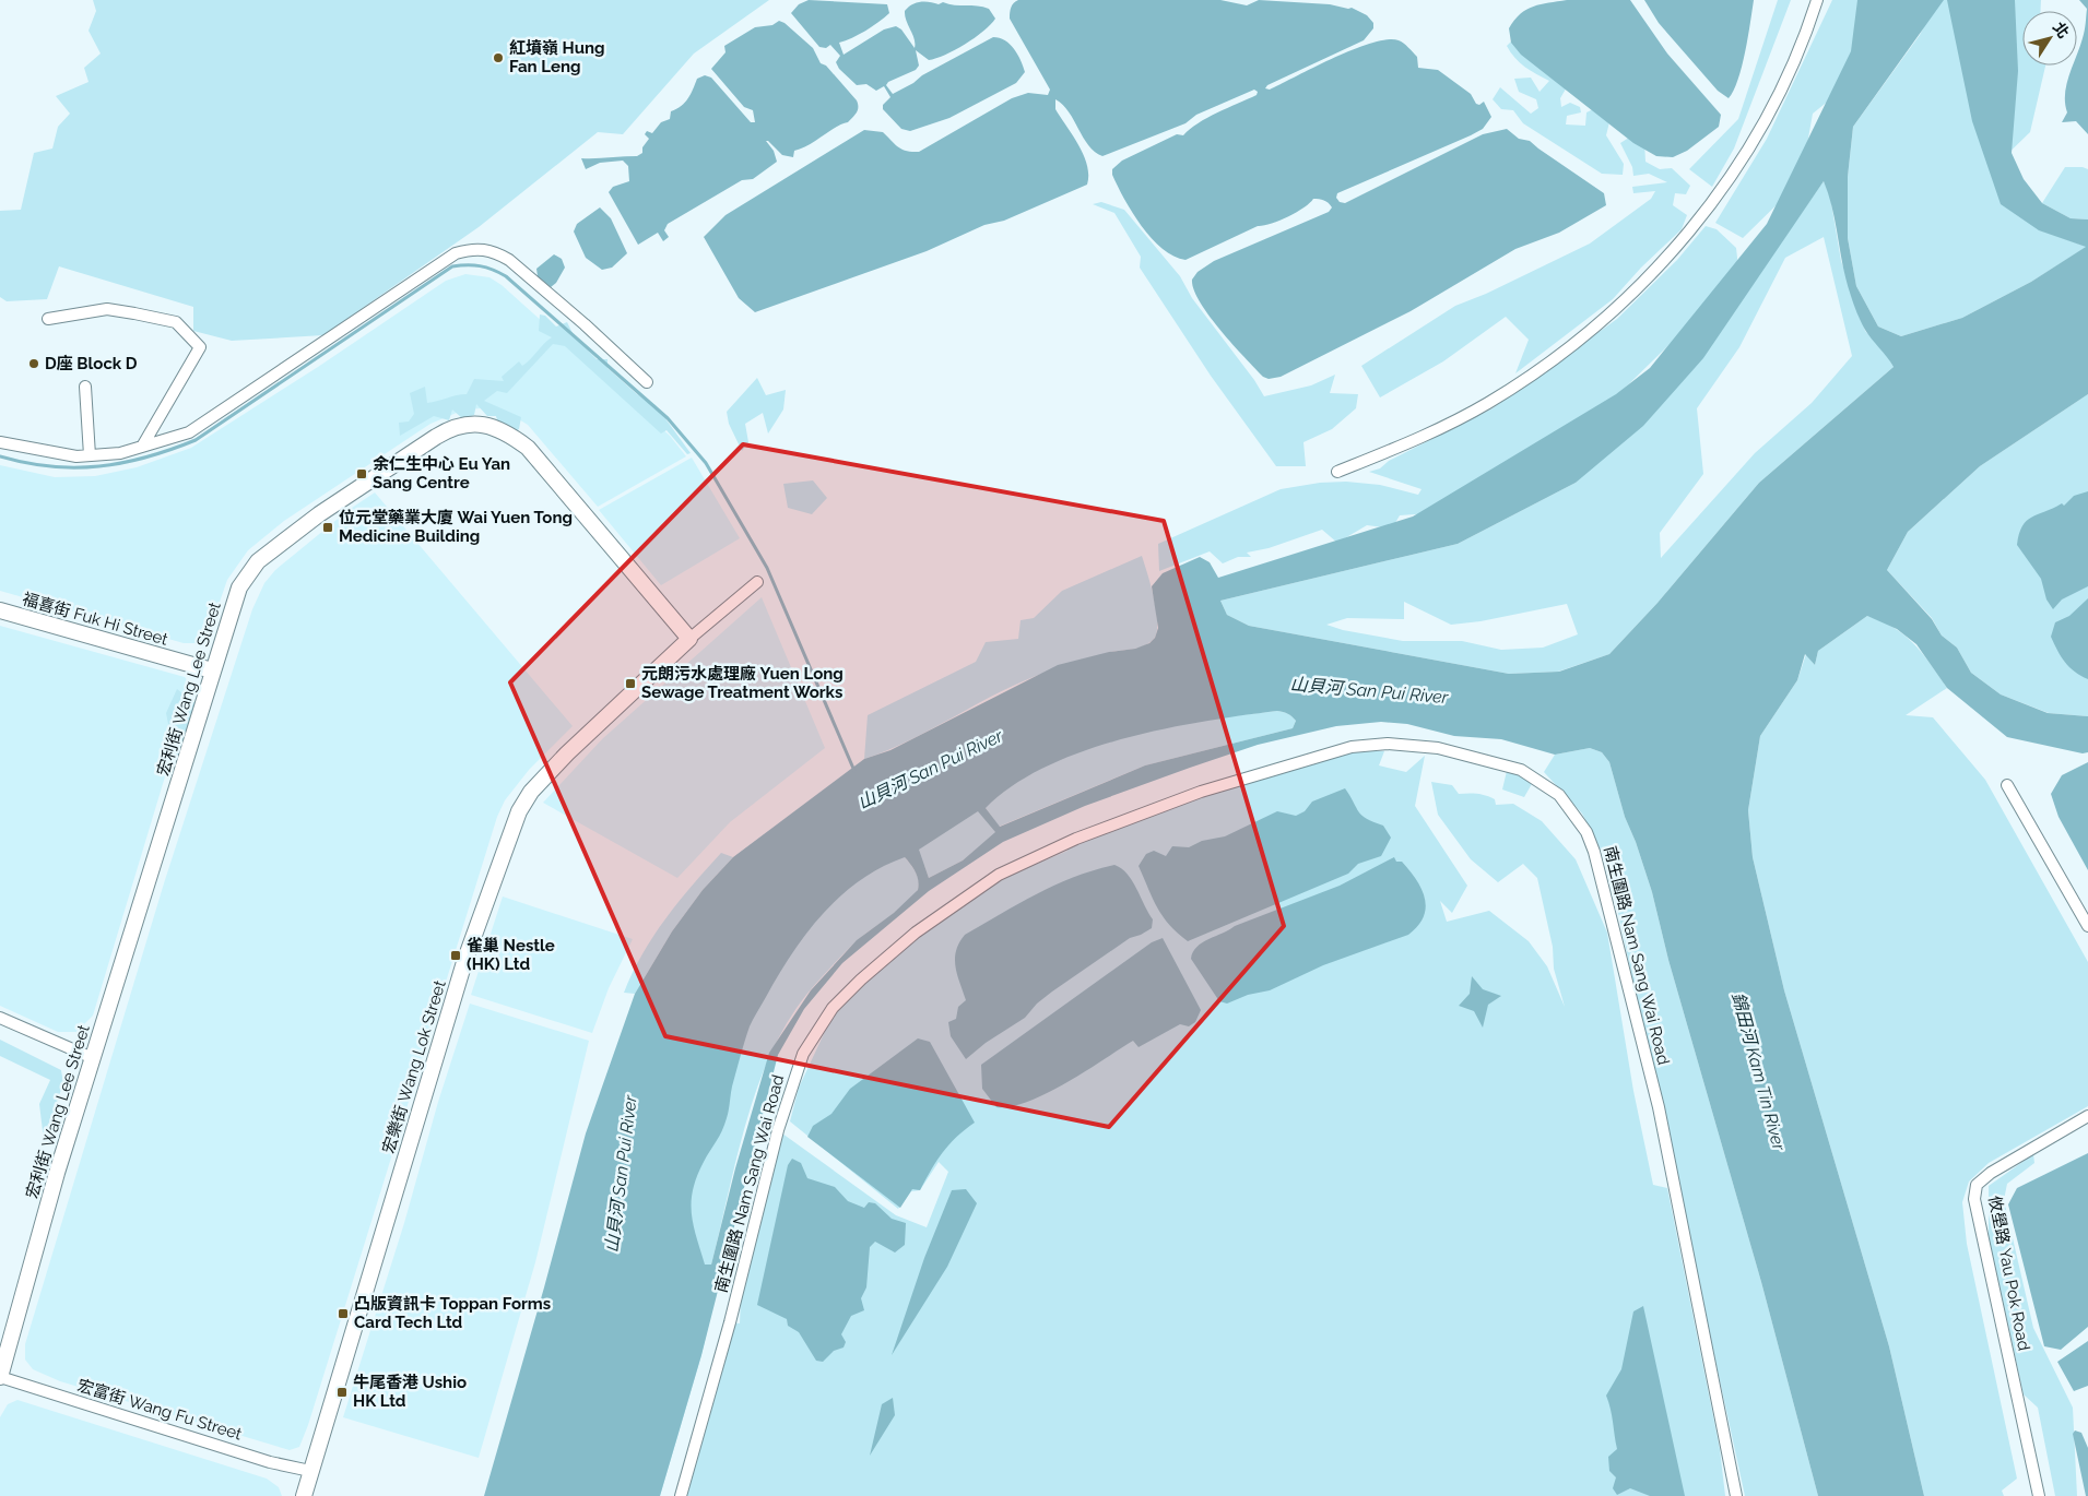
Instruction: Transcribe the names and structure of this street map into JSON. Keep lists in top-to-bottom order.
{
  "streets": {
    "street": [
      "福喜街 Fuk Hi Street",
      "宏利街 Wang Lee Street",
      "南生圍路 Nam Sang Wai Road",
      "宏樂街 Wang Lok Street",
      "攸壆路 Yau Pok Road",
      "宏富街 Wang Fu Street"
    ]
  },
  "crossings": [
    ["福喜街 Fuk Hi Street", "宏利街 Wang Lee Street"],
    ["宏利街 Wang Lee Street", "宏樂街 Wang Lok Street"],
    ["宏利街 Wang Lee Street", "宏富街 Wang Fu Street"],
    ["宏樂街 Wang Lok Street", "宏富街 Wang Fu Street"]
  ],
  "water": ["山貝河 San Pui River", "錦田河 Kam Tin River"],
  "places": {
    "other": ["紅墳嶺 Hung Fan Leng", "D座 Block D"],
    "transit": [
      "余仁生中心 Eu Yan Sang Centre",
      "位元堂藥業大廈 Wai Yuen Tong Medicine Building",
      "元朗污水處理廠 Yuen Long Sewage Treatment Works",
      "雀巢 Nestle (HK) Ltd",
      "凸版資訊卡 Toppan Forms Card Tech Ltd",
      "牛尾香港 Ushio HK Ltd"
    ]
  },
  "north": "top right"
}
